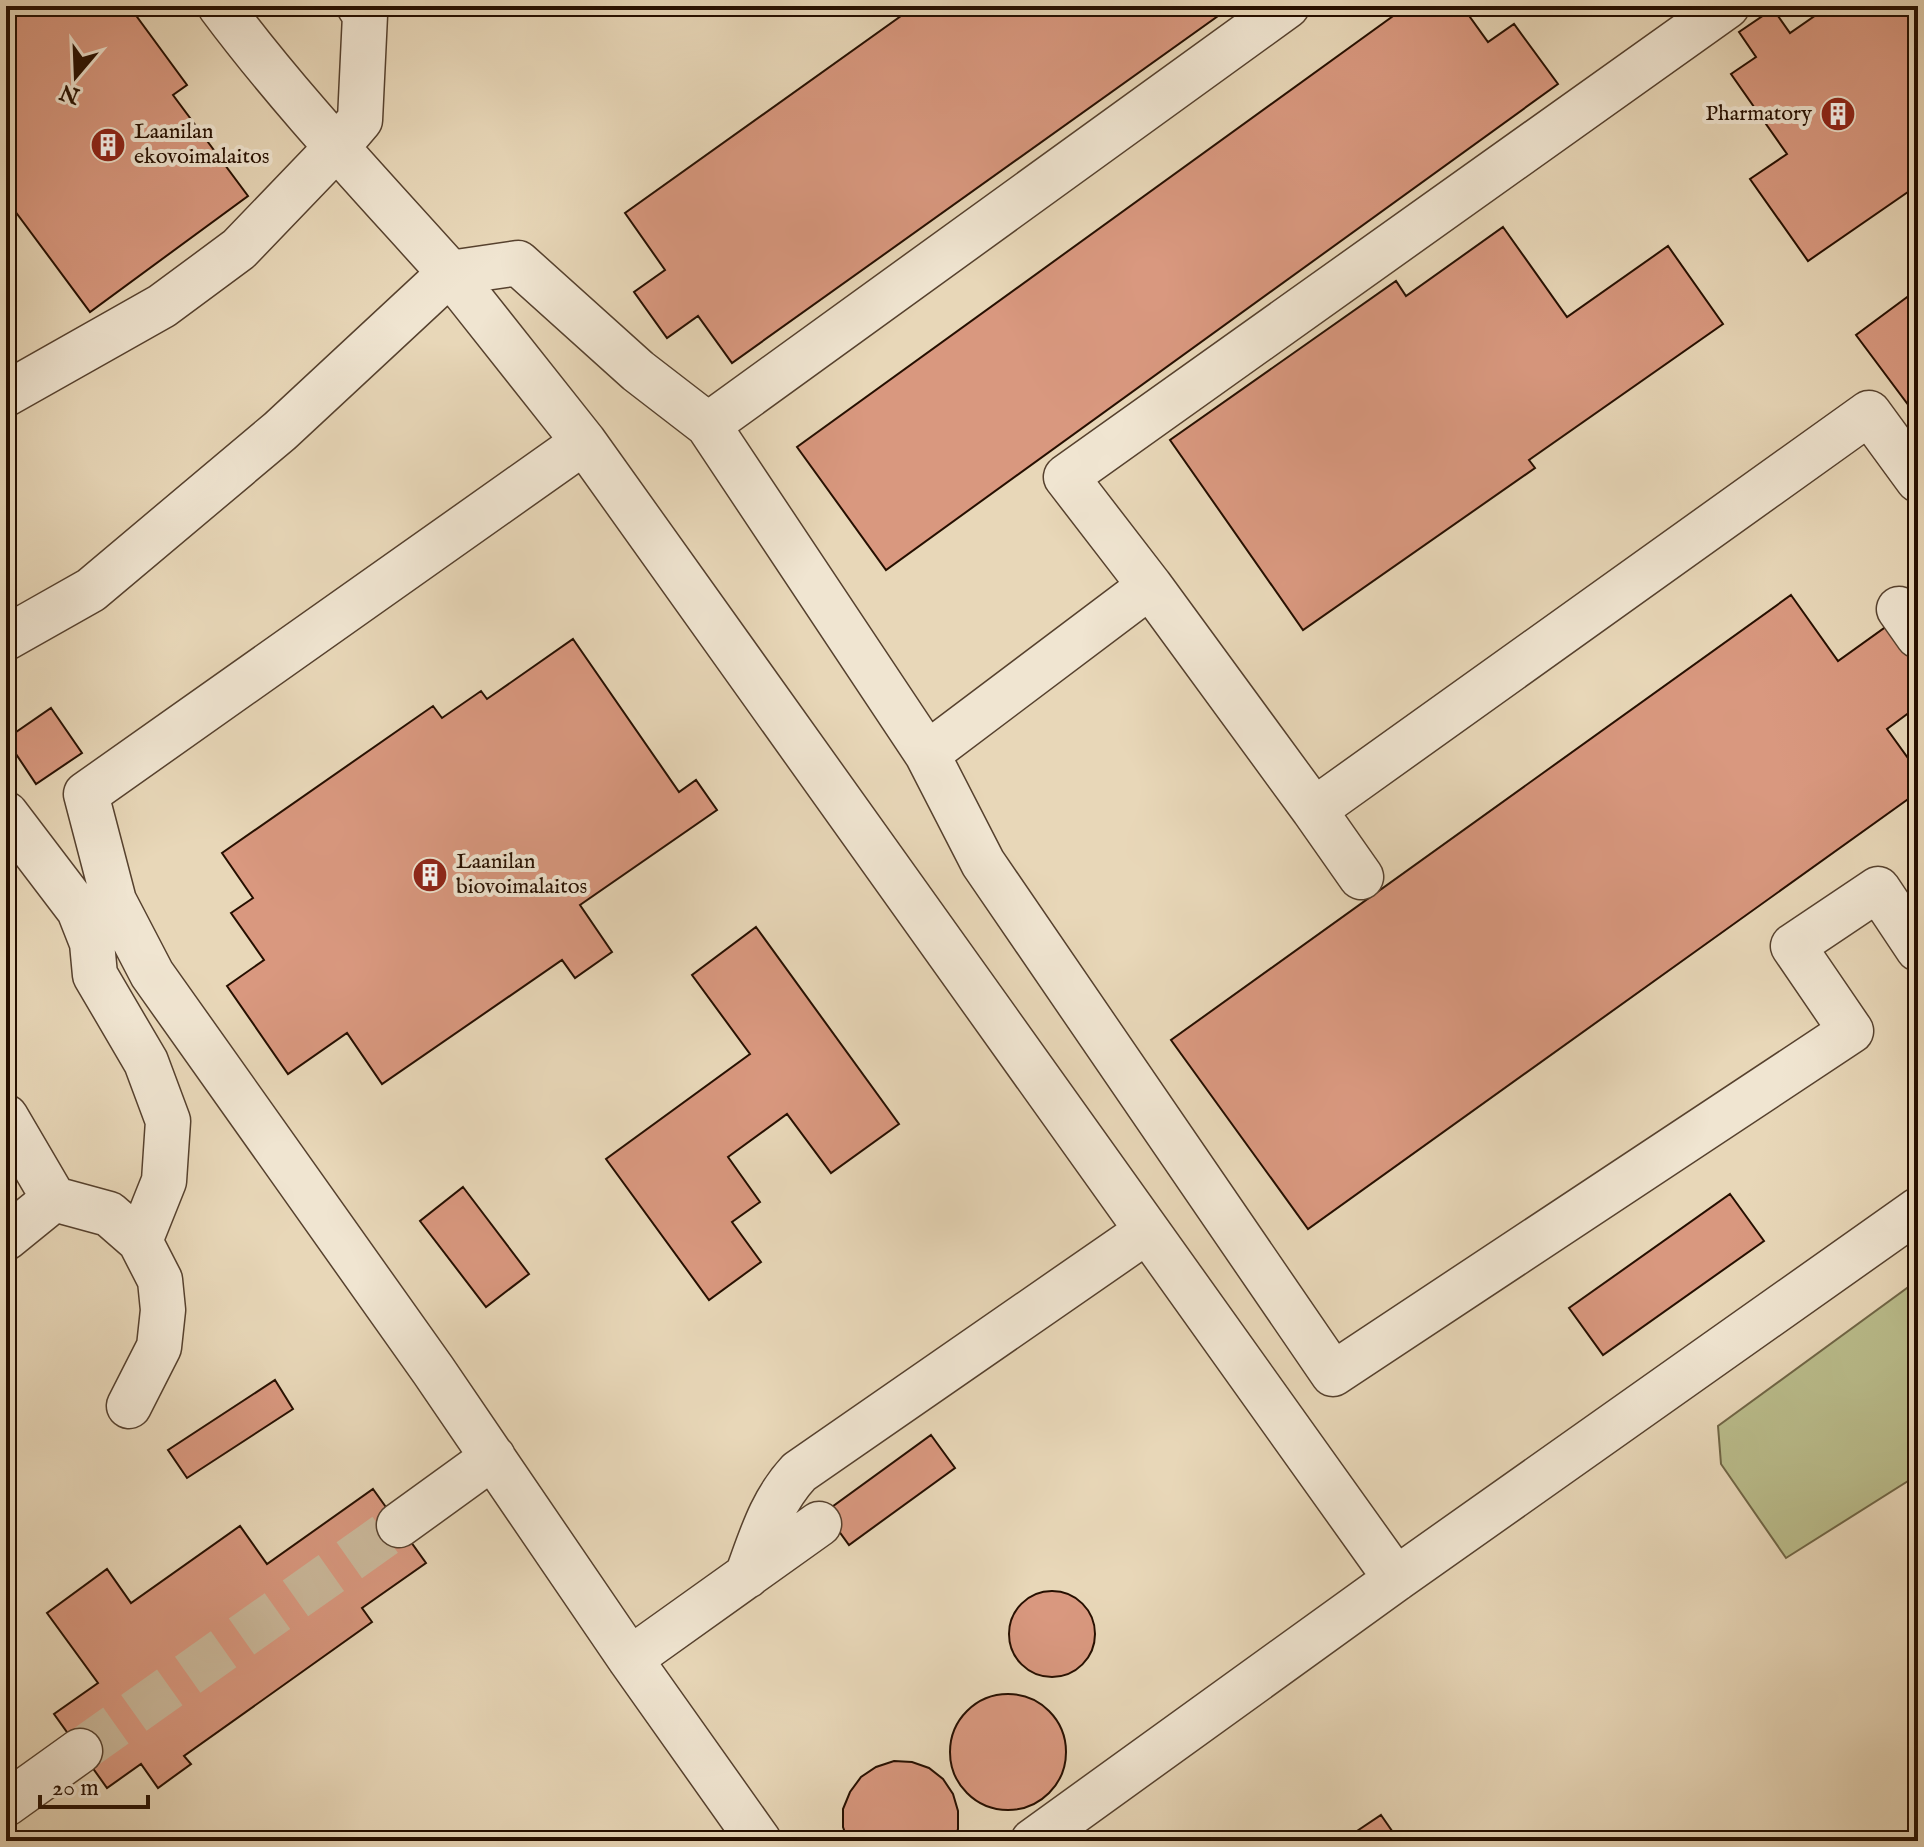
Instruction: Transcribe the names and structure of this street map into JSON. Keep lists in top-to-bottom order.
{
  "places": {
    "building": ["Pharmatory", "Laanilan ekovoimalaitos", "Laanilan biovoimalaitos"]
  },
  "scale_bar": "20 m",
  "north": "bottom"
}
